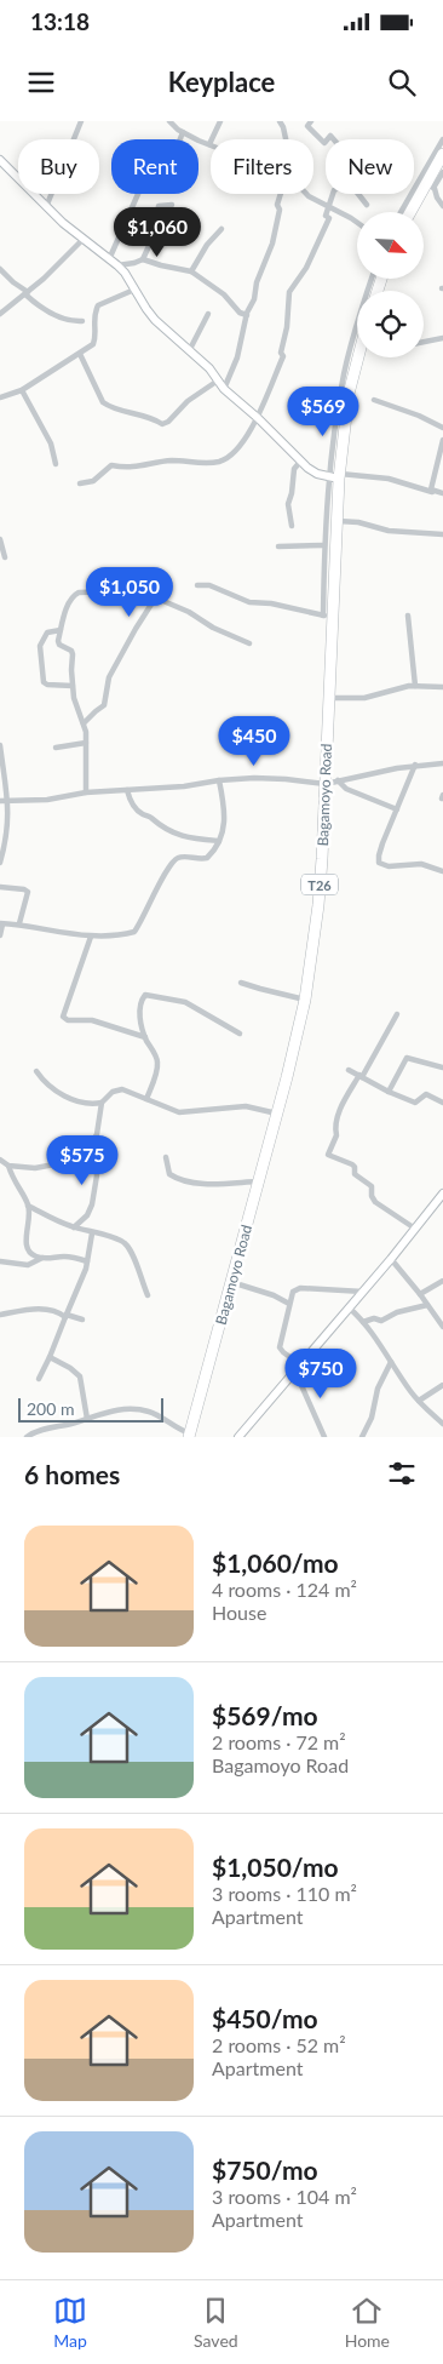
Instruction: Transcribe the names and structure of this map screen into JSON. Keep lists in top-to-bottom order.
{
  "streets": {
    "highway": ["Bagamoyo Road", "T26"]
  },
  "scale_bar": "200 m",
  "north": "bottom right",
  "page": {
    "status": "13:18",
    "header": "Keyplace",
    "chip": [
      "Buy",
      "Rent",
      "Filters",
      "New"
    ],
    "price": [
      "$1,060",
      "$569",
      "$1,050",
      "$450",
      "$575",
      "$750"
    ],
    "scale": "200 m",
    "heading": "6 homes",
    "list": [
      {
        "name": "$1,060/mo",
        "note": "4 rooms · 124 m² · House"
      },
      {
        "name": "$569/mo",
        "note": "2 rooms · 72 m² · Bagamoyo Road"
      },
      {
        "name": "$1,050/mo",
        "note": "3 rooms · 110 m² · Apartment"
      },
      {
        "name": "$450/mo",
        "note": "2 rooms · 52 m² · Apartment"
      },
      {
        "name": "$750/mo",
        "note": "3 rooms · 104 m² · Apartment"
      }
    ],
    "tabs": ["Map", "Saved", "Home"]
  }
}
